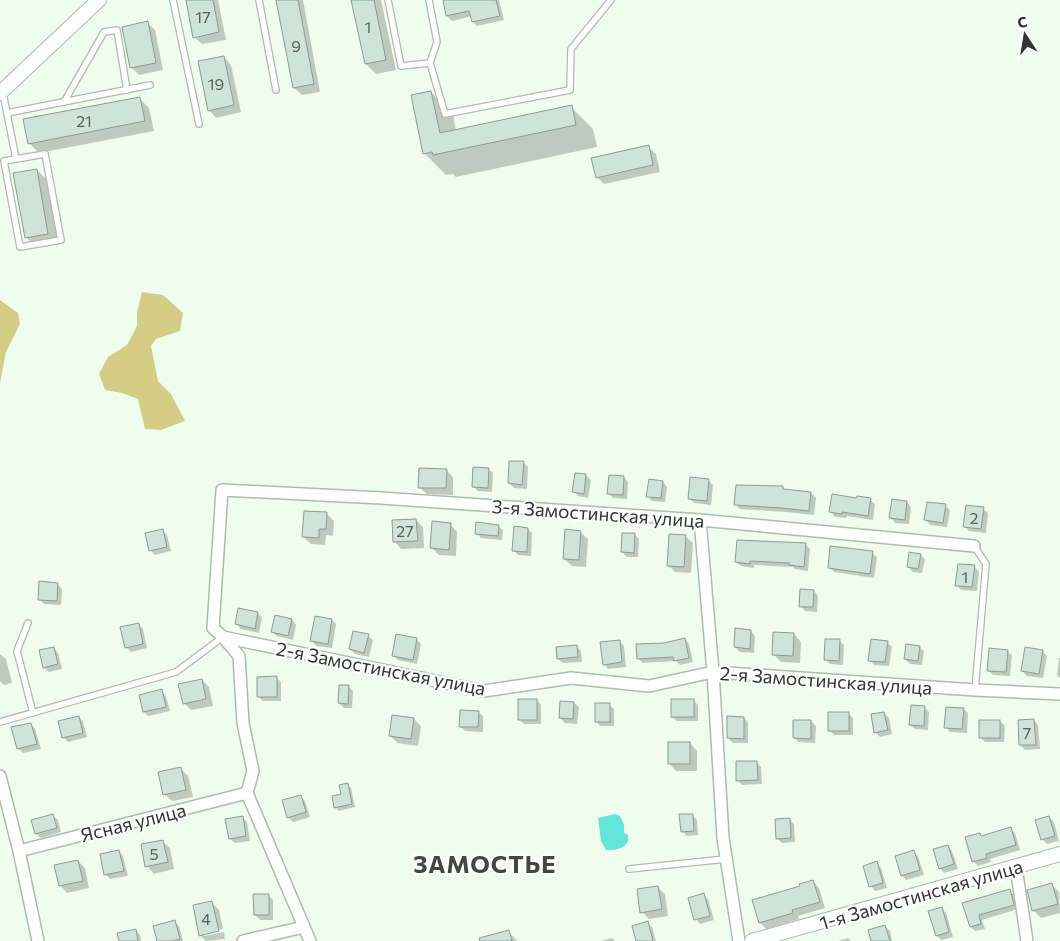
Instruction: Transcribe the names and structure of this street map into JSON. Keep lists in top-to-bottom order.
{
  "streets": {
    "street": [
      "3-я Замостинская улица",
      "2-я Замостинская улица",
      "Ясная улица",
      "1-я Замостинская улица"
    ]
  },
  "crossings": [
    ["3-я Замостинская улица", "2-я Замостинская улица"]
  ],
  "districts": ["ЗАМОСТЬЕ"],
  "house_numbers": [
    "17",
    "1",
    "9",
    "19",
    "21",
    "2",
    "27",
    "1",
    "7",
    "5",
    "4"
  ],
  "north": "top"
}
